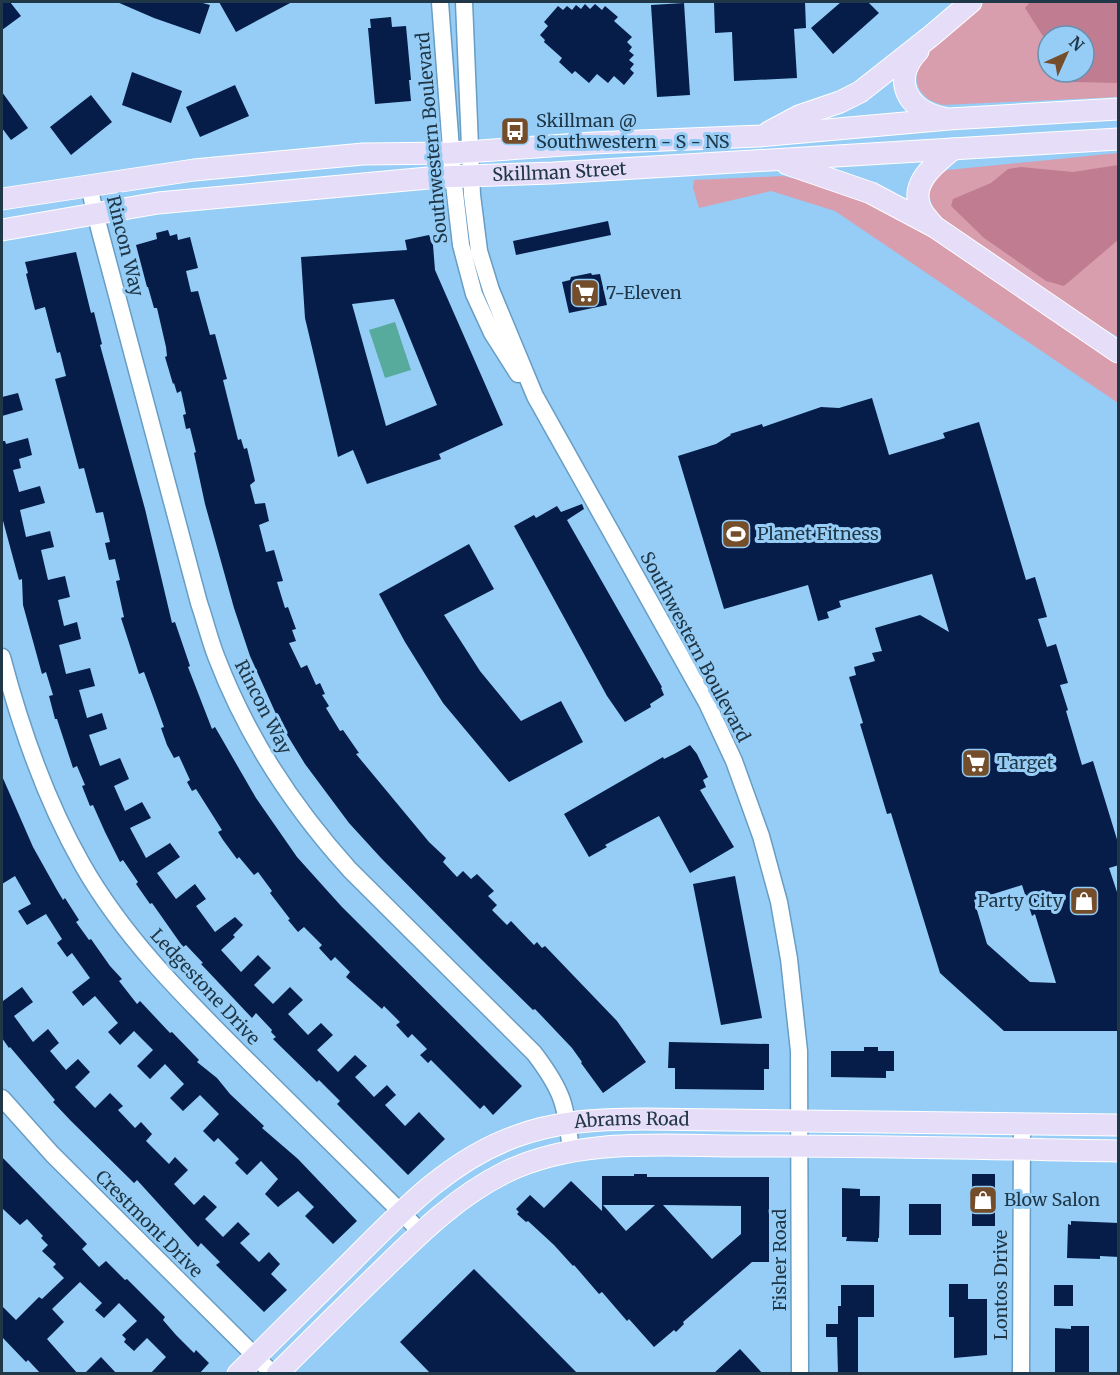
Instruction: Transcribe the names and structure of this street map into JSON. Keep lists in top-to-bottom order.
{
  "streets": {
    "main road": ["Skillman Street", "Abrams Road"],
    "street": [
      "Southwestern Boulevard",
      "Rincon Way",
      "Ledgestone Drive",
      "Crestmont Drive",
      "Fisher Road",
      "Lontos Drive"
    ]
  },
  "crossings": [
    ["Southwestern Boulevard", "Skillman Street"],
    ["Southwestern Boulevard", "Abrams Road"],
    ["Southwestern Boulevard", "Fisher Road"],
    ["Skillman Street", "Rincon Way"],
    ["Rincon Way", "Abrams Road"],
    ["Ledgestone Drive", "Abrams Road"],
    ["Abrams Road", "Crestmont Drive"],
    ["Abrams Road", "Fisher Road"],
    ["Abrams Road", "Lontos Drive"]
  ],
  "places": {
    "bus stop": ["Skillman @ Southwestern - S - NS"],
    "supermarket": ["7-Eleven", "Target"],
    "sports": ["Planet Fitness"],
    "shop": ["Party City", "Blow Salon"]
  },
  "north": "top right"
}
